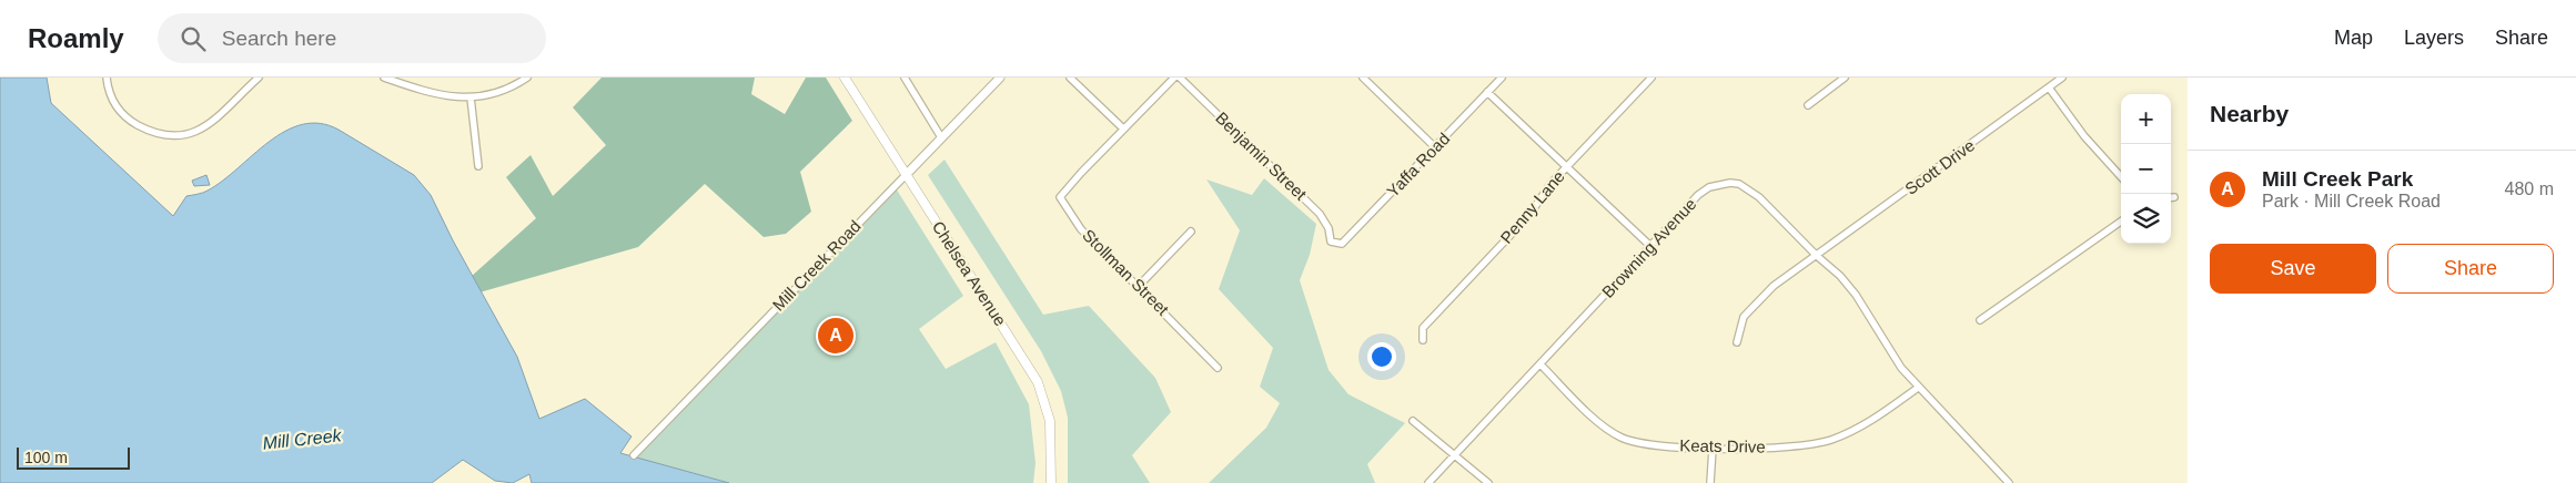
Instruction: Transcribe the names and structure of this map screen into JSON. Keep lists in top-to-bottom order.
{
  "streets": {
    "main road": ["Chelsea Avenue"],
    "street": [
      "Benjamin Street",
      "Yaffa Road",
      "Scott Drive",
      "Penny Lane",
      "Browning Avenue",
      "Mill Creek Road",
      "Stollman Street",
      "Keats Drive"
    ]
  },
  "crossings": [
    ["Benjamin Street", "Yaffa Road"],
    ["Scott Drive", "Browning Avenue"],
    ["Browning Avenue", "Keats Drive"],
    ["Mill Creek Road", "Chelsea Avenue"]
  ],
  "water": ["Mill Creek"],
  "scale_bar": "100 m",
  "page": {
    "header": "Roamly",
    "search": "Search here",
    "nav": ["Map", "Layers", "Share"],
    "heading": "Nearby",
    "map_buttons": ["+", "−"],
    "list": [
      {
        "mark": "A",
        "name": "Mill Creek Park",
        "note": "Park · Mill Creek Road",
        "value": "480 m"
      }
    ],
    "buttons": ["Save", "Share"],
    "pins": "A",
    "scale": "100 m"
  }
}
